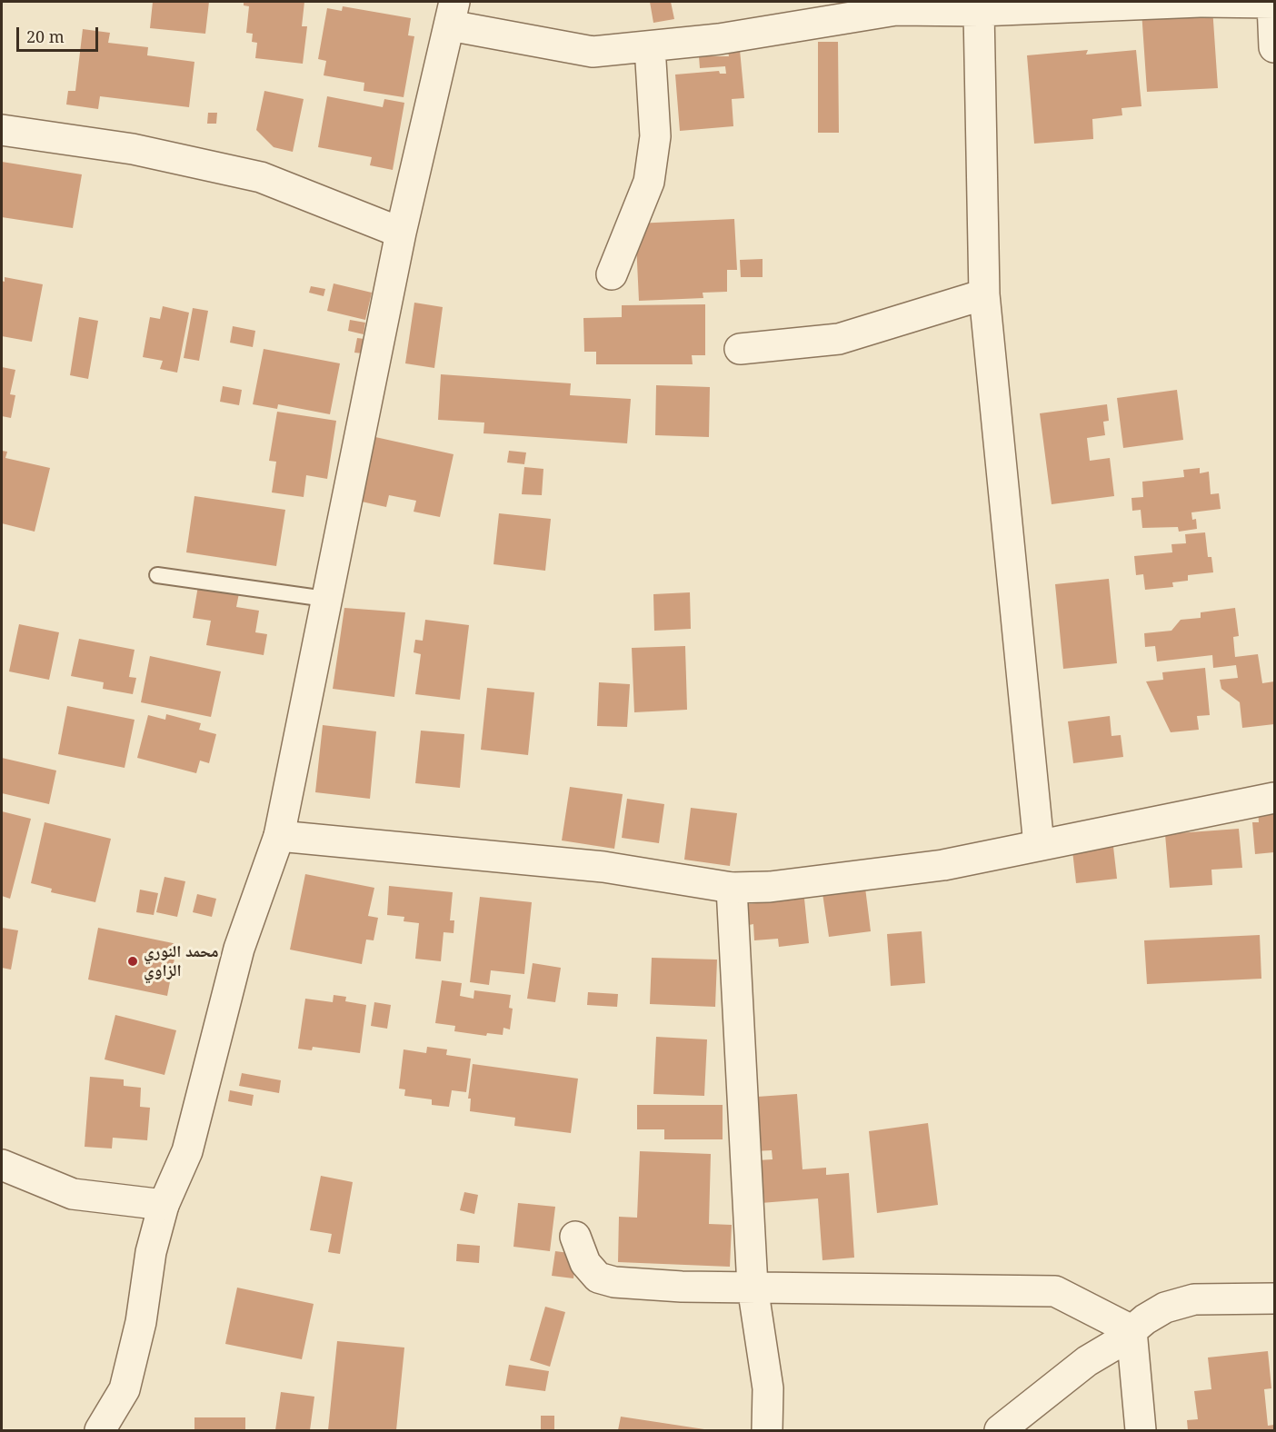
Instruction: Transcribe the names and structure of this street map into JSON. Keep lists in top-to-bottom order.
{
  "places": ["محمد النوري الزاوي"],
  "scale_bar": "20 m"
}
